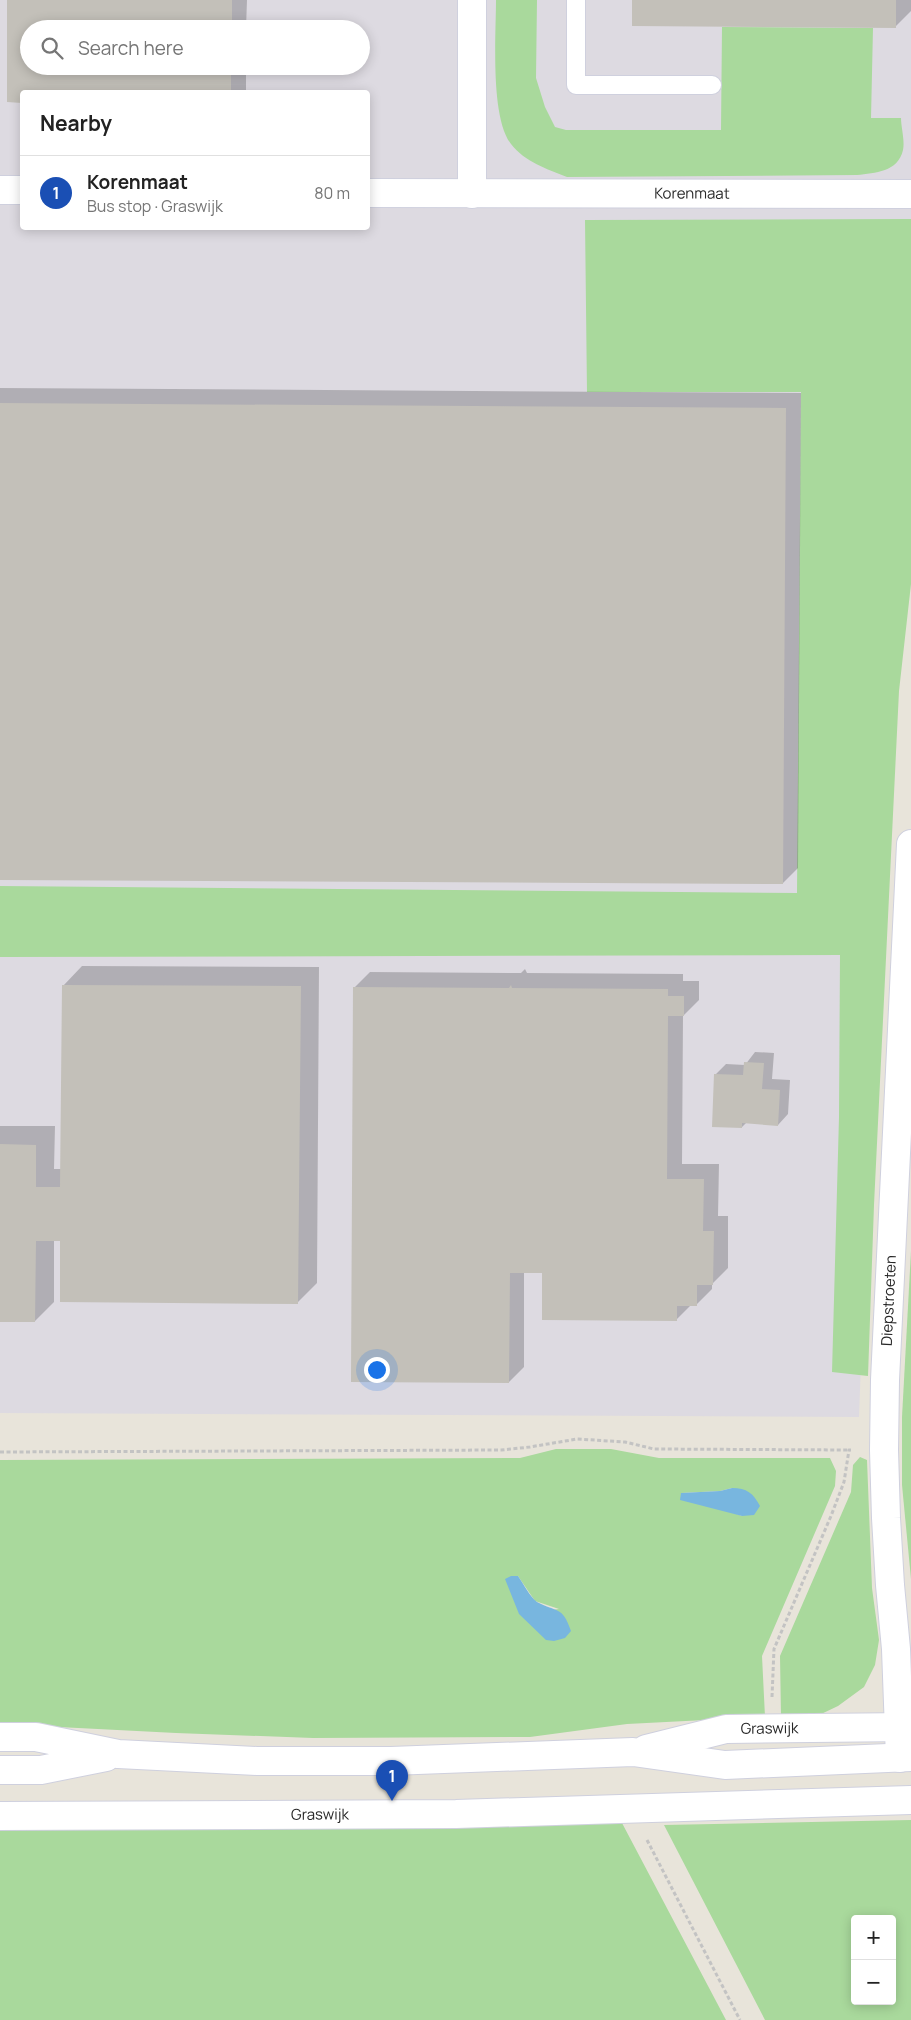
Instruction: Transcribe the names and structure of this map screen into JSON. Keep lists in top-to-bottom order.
{
  "streets": {
    "street": ["Korenmaat", "Diepstroeten", "Graswijk"]
  },
  "crossings": [
    ["Diepstroeten", "Graswijk"]
  ],
  "page": {
    "search": "Search here",
    "heading": "Nearby",
    "list": [
      {
        "mark": "1",
        "name": "Korenmaat",
        "note": "Bus stop · Graswijk",
        "value": "80 m"
      }
    ],
    "pins": "1",
    "map_buttons": ["+", "−"]
  }
}
